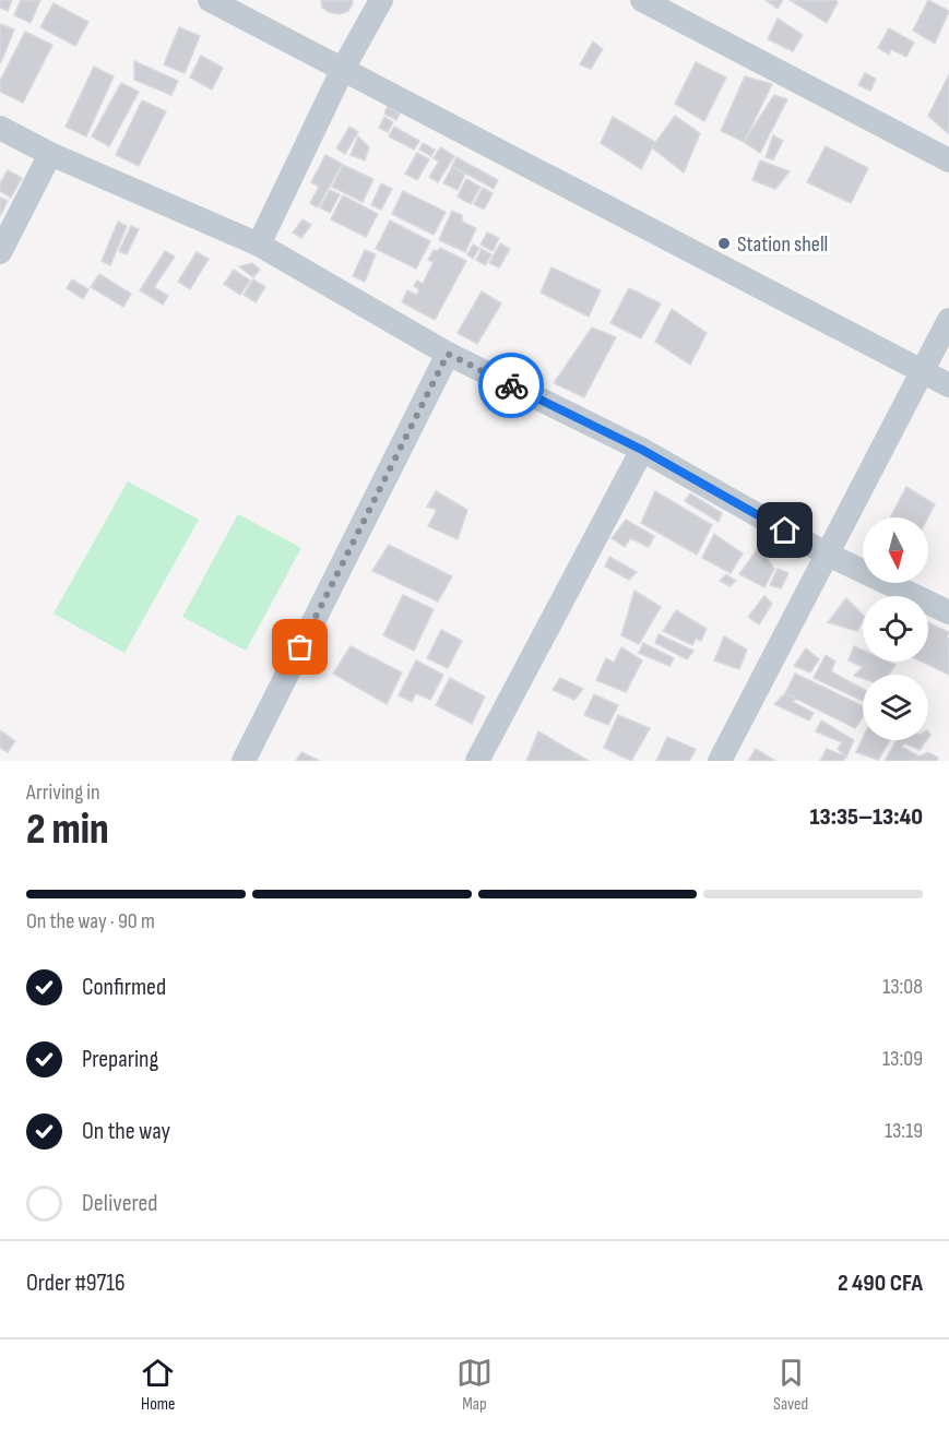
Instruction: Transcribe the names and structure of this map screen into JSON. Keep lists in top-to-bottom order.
{
  "places": ["Station shell"],
  "north": "bottom",
  "page": {
    "heading": ["2 min", "Arriving in", "13:35–13:40"],
    "panel": ["Order #9716", "2 490 CFA"],
    "bar": "On the way · 90 m",
    "list": [
      ["Confirmed", "13:08"],
      ["Preparing", "13:09"],
      ["On the way", "13:19"],
      "Delivered"
    ],
    "tabs": ["Home", "Map", "Saved"]
  }
}
